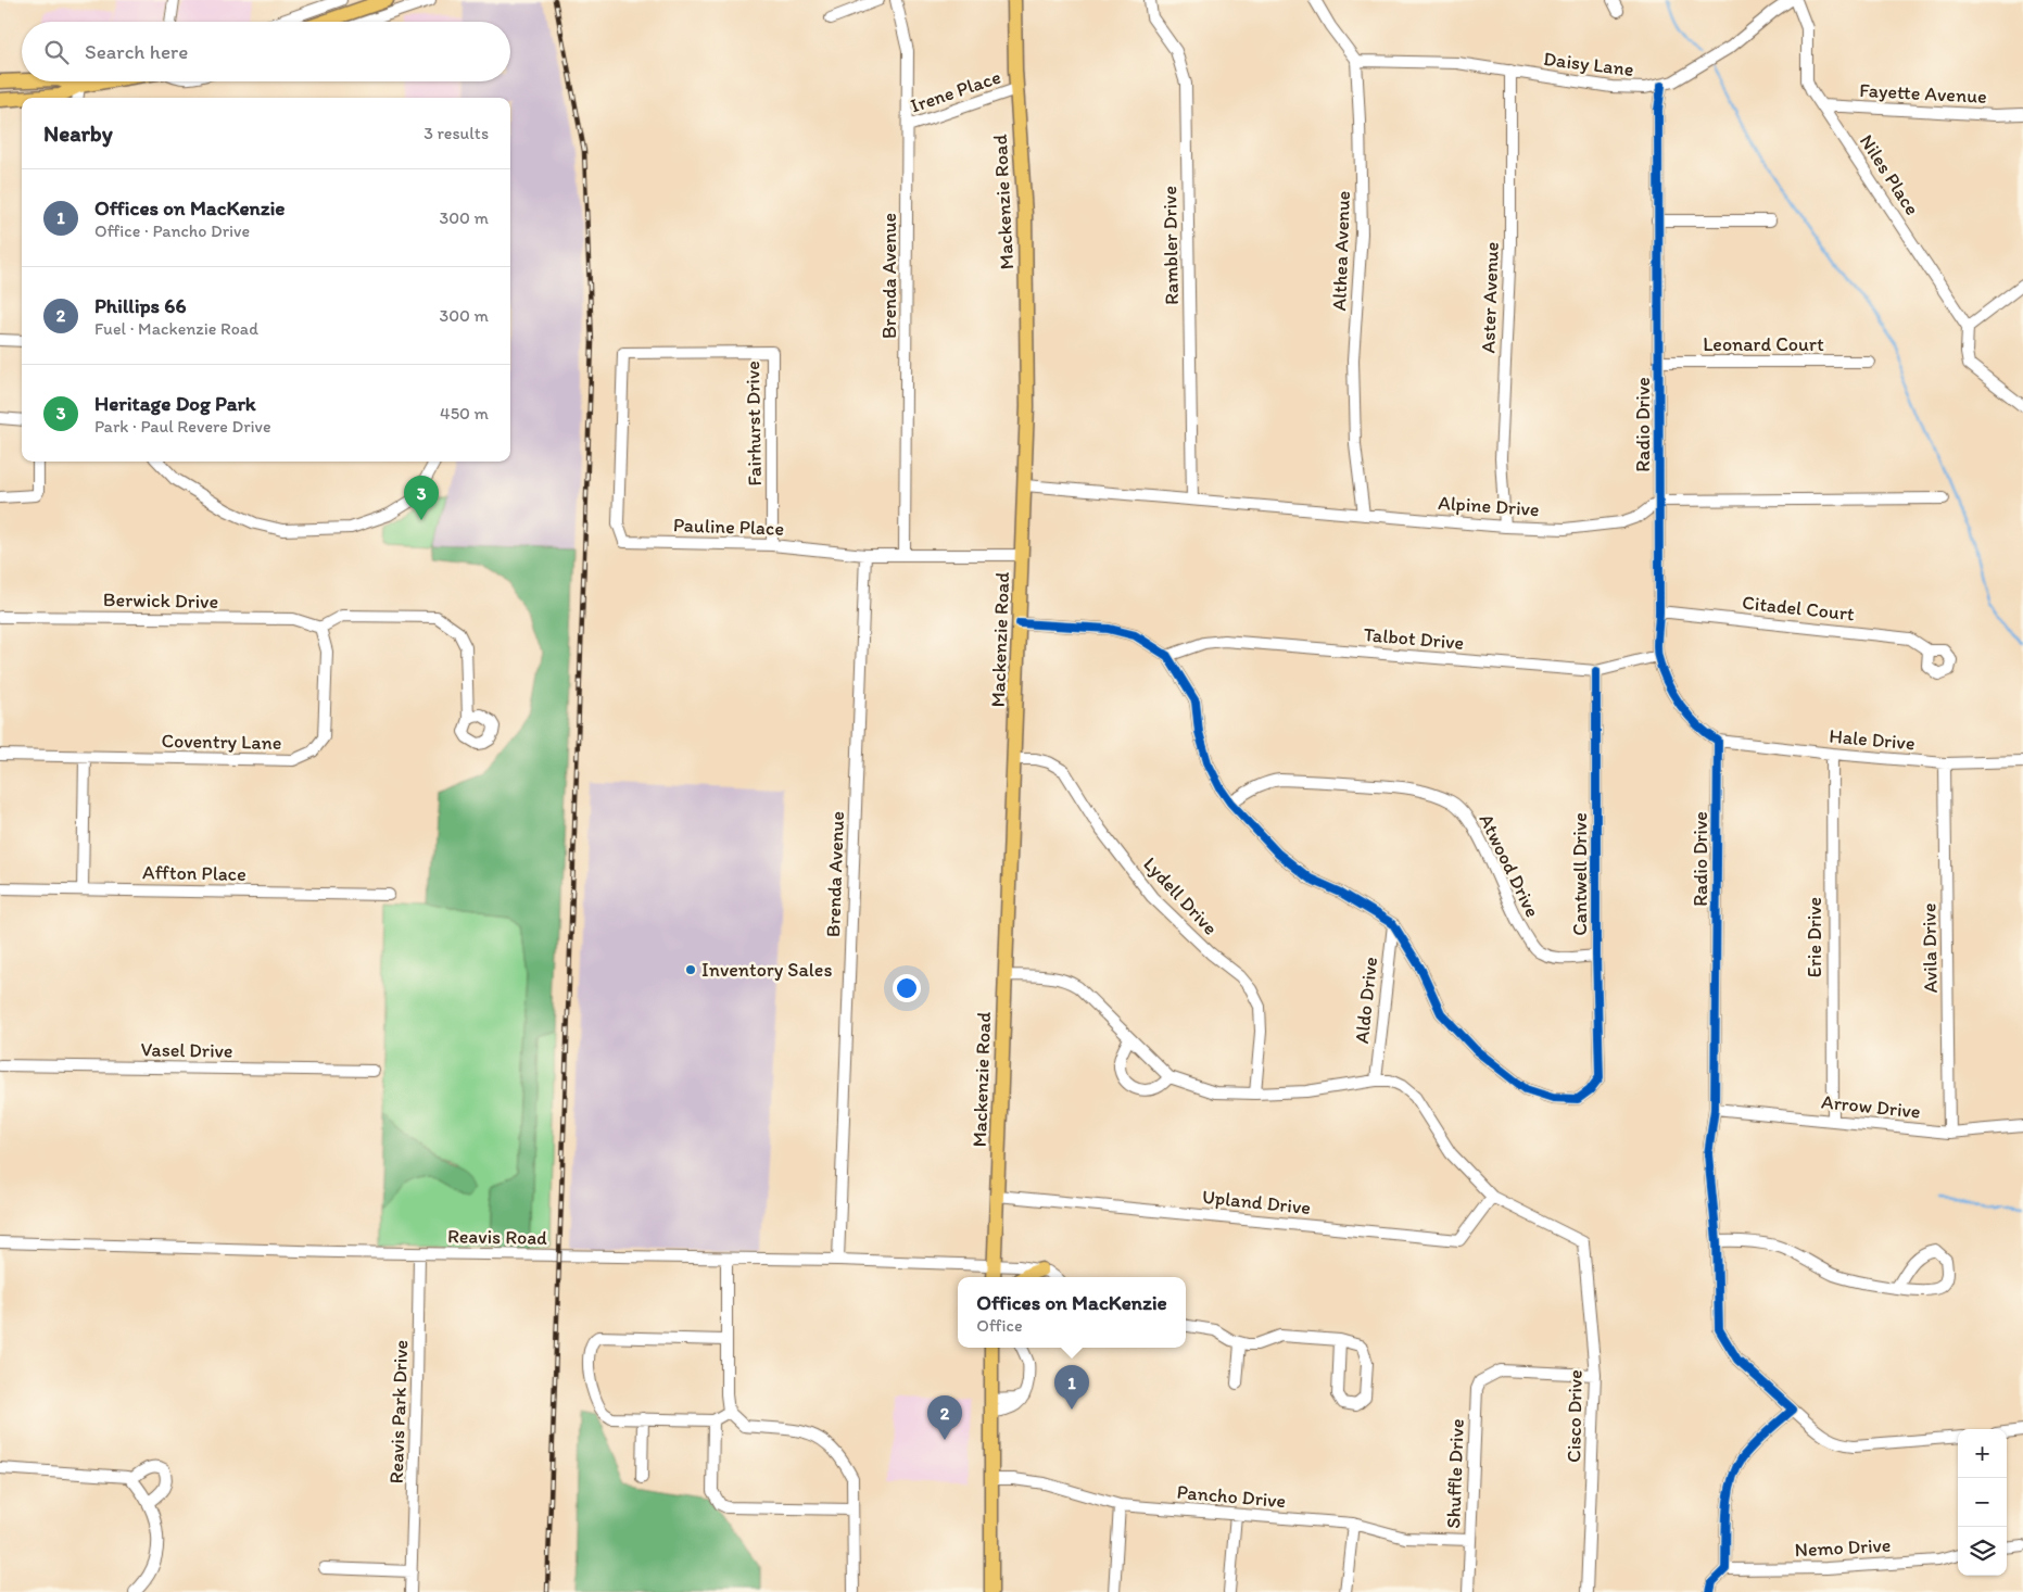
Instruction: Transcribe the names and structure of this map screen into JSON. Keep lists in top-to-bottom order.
{
  "streets": {
    "main road": ["Mackenzie Road"],
    "street": [
      "Daisy Lane",
      "Irene Place",
      "Fayette Avenue",
      "Niles Place",
      "Rambler Drive",
      "Althea Avenue",
      "Brenda Avenue",
      "Aster Avenue",
      "Leonard Court",
      "Fairhurst Drive",
      "Radio Drive",
      "Alpine Drive",
      "Pauline Place",
      "Berwick Drive",
      "Citadel Court",
      "Talbot Drive",
      "Hale Drive",
      "Coventry Lane",
      "Atwood Drive",
      "Affton Place",
      "Cantwell Drive",
      "Lydell Drive",
      "Erie Drive",
      "Avila Drive",
      "Aldo Drive",
      "Vasel Drive",
      "Arrow Drive",
      "Upland Drive",
      "Reavis Road",
      "Reavis Park Drive",
      "Cisco Drive",
      "Shuffle Drive",
      "Pancho Drive",
      "Nemo Drive"
    ]
  },
  "crossings": [
    ["Daisy Lane", "Althea Avenue"],
    ["Daisy Lane", "Aster Avenue"],
    ["Daisy Lane", "Radio Drive"],
    ["Irene Place", "Mackenzie Road"],
    ["Irene Place", "Brenda Avenue"],
    ["Fayette Avenue", "Niles Place"],
    ["Mackenzie Road", "Alpine Drive"],
    ["Mackenzie Road", "Pauline Place"],
    ["Mackenzie Road", "Lydell Drive"],
    ["Mackenzie Road", "Upland Drive"],
    ["Mackenzie Road", "Reavis Road"],
    ["Rambler Drive", "Alpine Drive"],
    ["Althea Avenue", "Alpine Drive"],
    ["Brenda Avenue", "Pauline Place"],
    ["Brenda Avenue", "Reavis Road"],
    ["Aster Avenue", "Alpine Drive"],
    ["Leonard Court", "Radio Drive"],
    ["Fairhurst Drive", "Pauline Place"],
    ["Radio Drive", "Alpine Drive"],
    ["Radio Drive", "Citadel Court"],
    ["Radio Drive", "Talbot Drive"],
    ["Radio Drive", "Hale Drive"],
    ["Radio Drive", "Arrow Drive"],
    ["Berwick Drive", "Coventry Lane"],
    ["Talbot Drive", "Cantwell Drive"],
    ["Hale Drive", "Erie Drive"],
    ["Hale Drive", "Avila Drive"],
    ["Atwood Drive", "Cantwell Drive"],
    ["Cantwell Drive", "Aldo Drive"],
    ["Erie Drive", "Arrow Drive"],
    ["Avila Drive", "Arrow Drive"],
    ["Upland Drive", "Cisco Drive"],
    ["Reavis Road", "Reavis Park Drive"],
    ["Cisco Drive", "Shuffle Drive"],
    ["Shuffle Drive", "Pancho Drive"]
  ],
  "places": ["Inventory Sales"],
  "page": {
    "search": "Search here",
    "heading": ["Nearby", "3 results"],
    "list": [
      {
        "mark": "1",
        "name": "Offices on MacKenzie",
        "note": "Office · Pancho Drive",
        "value": "300 m"
      },
      {
        "mark": "2",
        "name": "Phillips 66",
        "note": "Fuel · Mackenzie Road",
        "value": "300 m"
      },
      {
        "mark": "3",
        "name": "Heritage Dog Park",
        "note": "Park · Paul Revere Drive",
        "value": "450 m"
      }
    ],
    "pins": ["3", "1", "2"],
    "popup": ["Offices on MacKenzie", "Office"],
    "map_buttons": ["+", "−"]
  }
}
